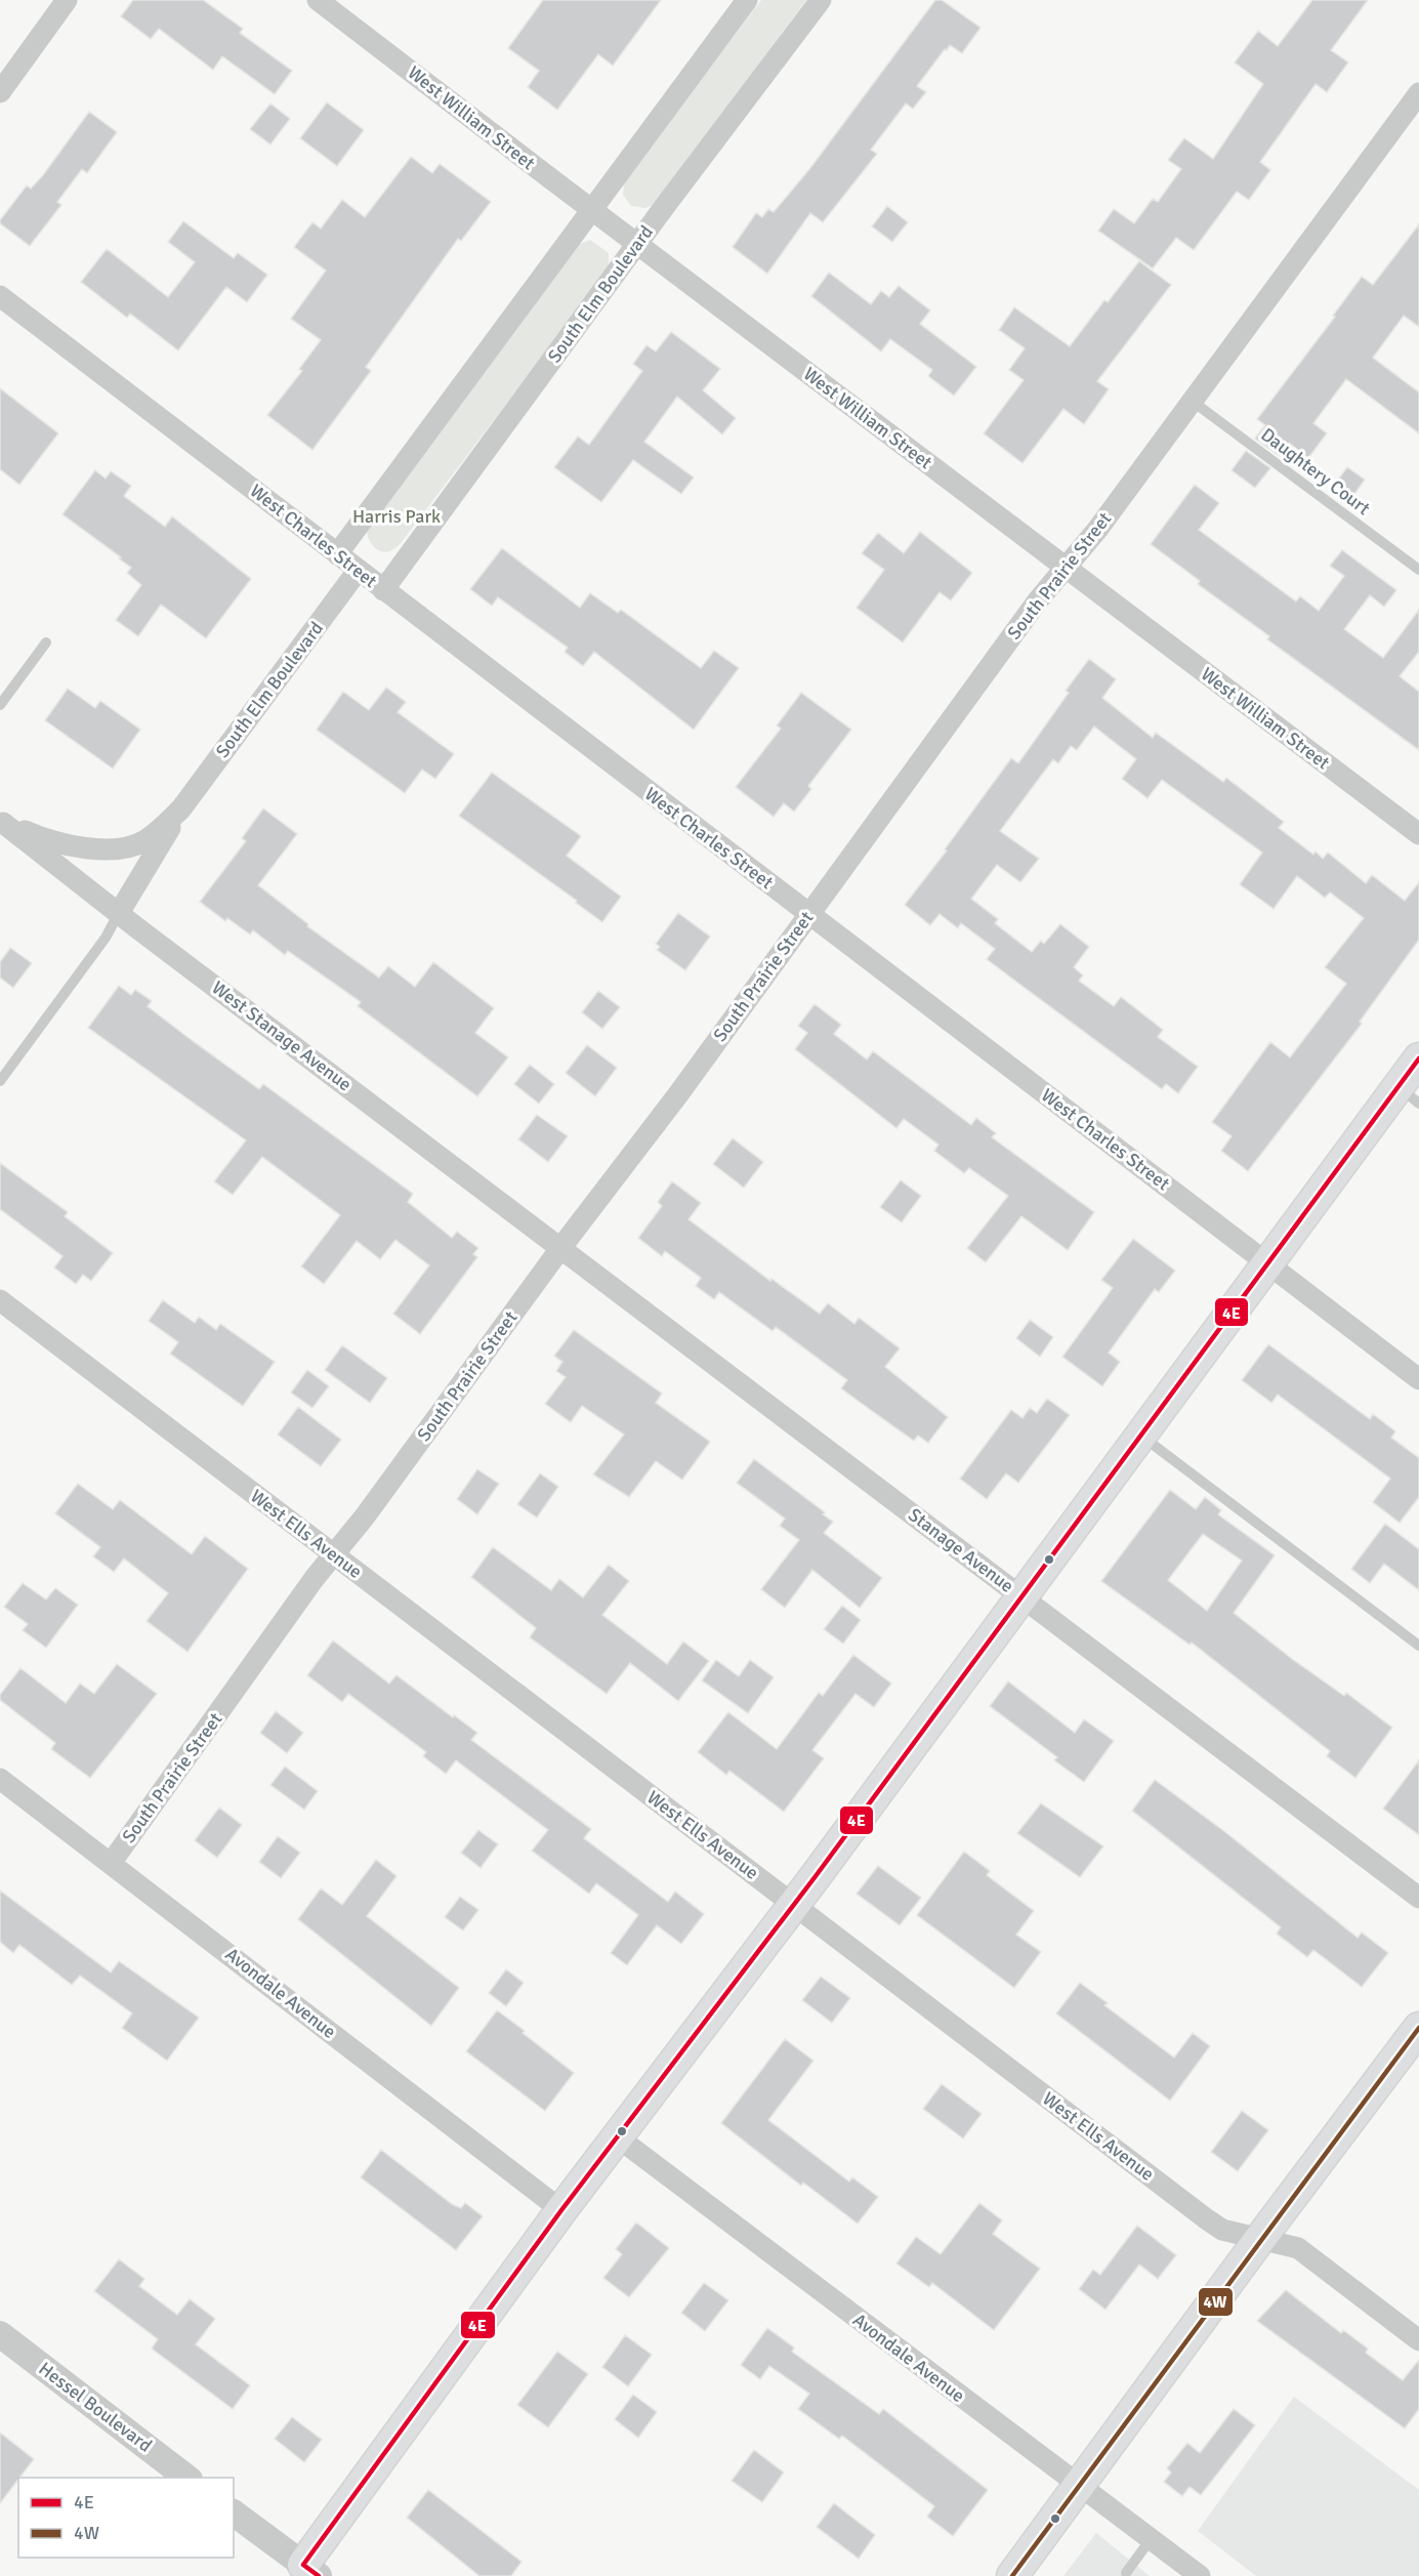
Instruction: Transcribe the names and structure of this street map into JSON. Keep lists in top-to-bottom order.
{
  "streets": {
    "street": [
      "West William Street",
      "South Elm Boulevard",
      "West Charles Street",
      "South Prairie Street",
      "West Stanage Avenue",
      "West Ells Avenue",
      "Stanage Avenue",
      "Avondale Avenue",
      "Hessel Boulevard"
    ],
    "lane": ["Daughtery Court"]
  },
  "crossings": [
    ["West William Street", "South Elm Boulevard"],
    ["West William Street", "South Prairie Street"],
    ["South Elm Boulevard", "West Charles Street"],
    ["South Elm Boulevard", "West Stanage Avenue"],
    ["Daughtery Court", "South Prairie Street"],
    ["West Charles Street", "South Prairie Street"],
    ["South Prairie Street", "West Stanage Avenue"],
    ["South Prairie Street", "West Ells Avenue"],
    ["South Prairie Street", "Stanage Avenue"],
    ["South Prairie Street", "Avondale Avenue"],
    ["West Stanage Avenue", "Stanage Avenue"]
  ],
  "parks": ["Harris Park"],
  "lines": ["transit line 4E", "transit line 4W"],
  "legend": ["4E", "4W"]
}
